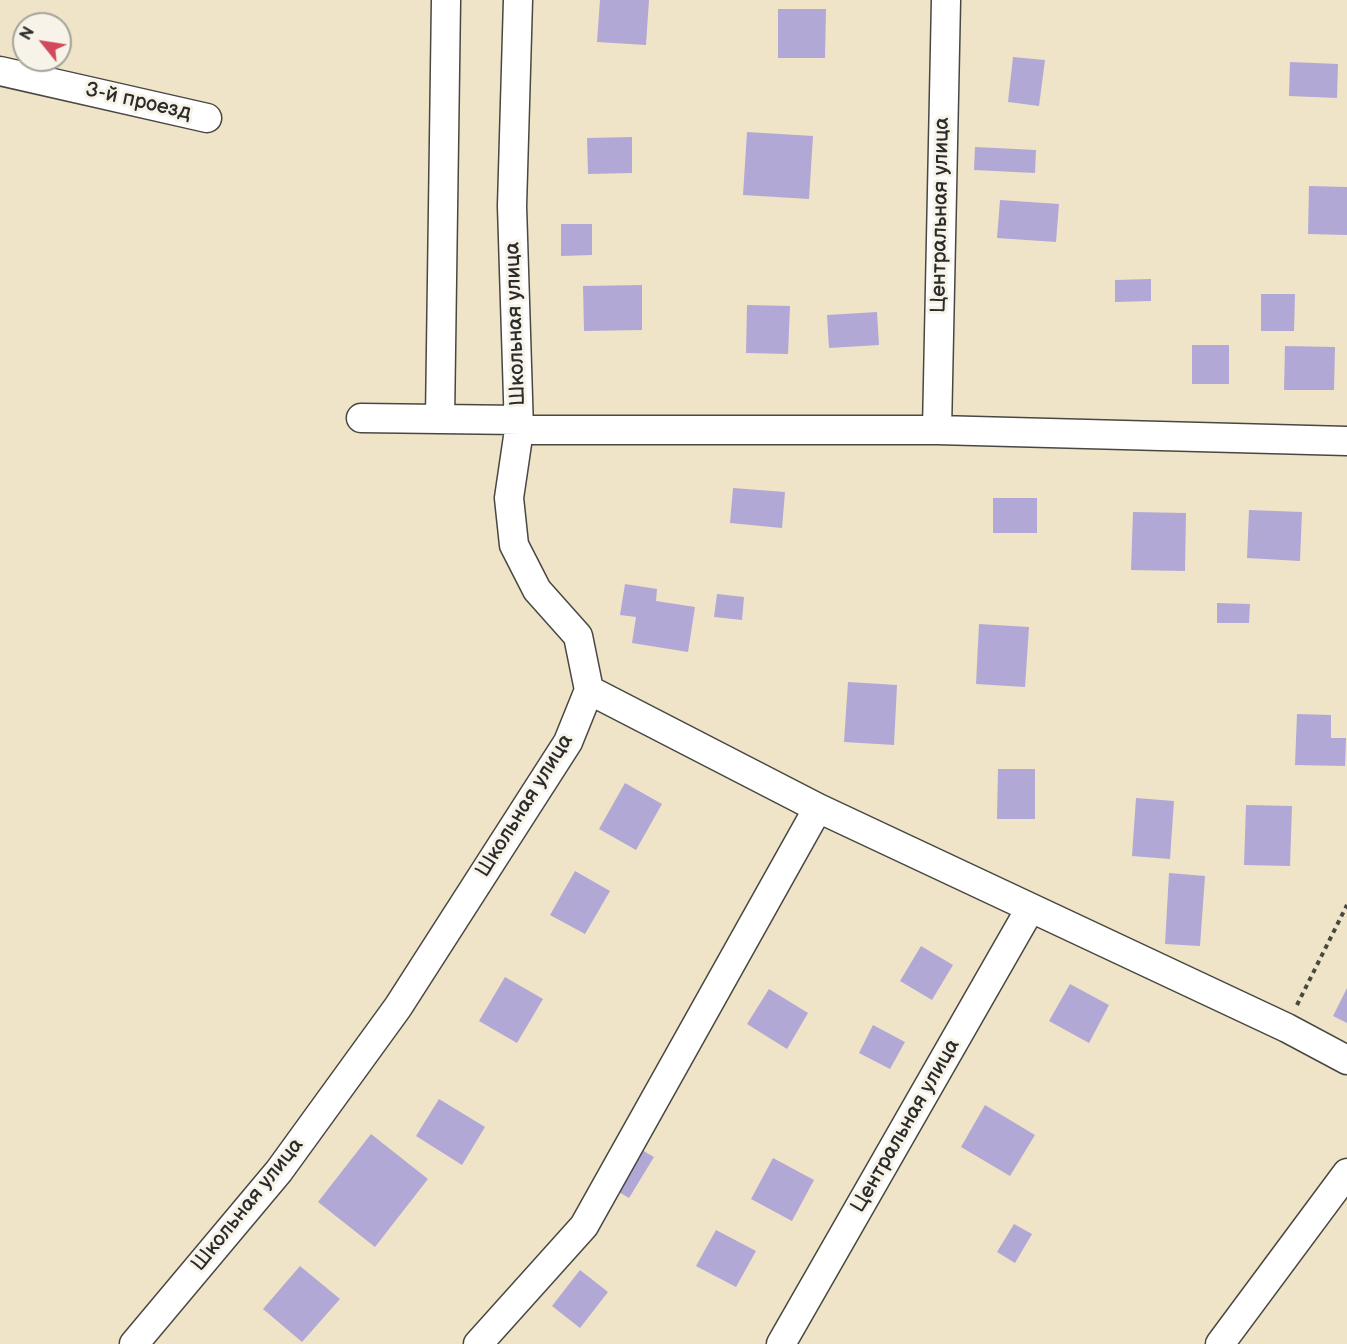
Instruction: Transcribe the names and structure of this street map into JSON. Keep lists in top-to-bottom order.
{
  "streets": {
    "street": ["3-й проезд", "Центральная улица", "Школьная улица"]
  },
  "north": "top left"
}
